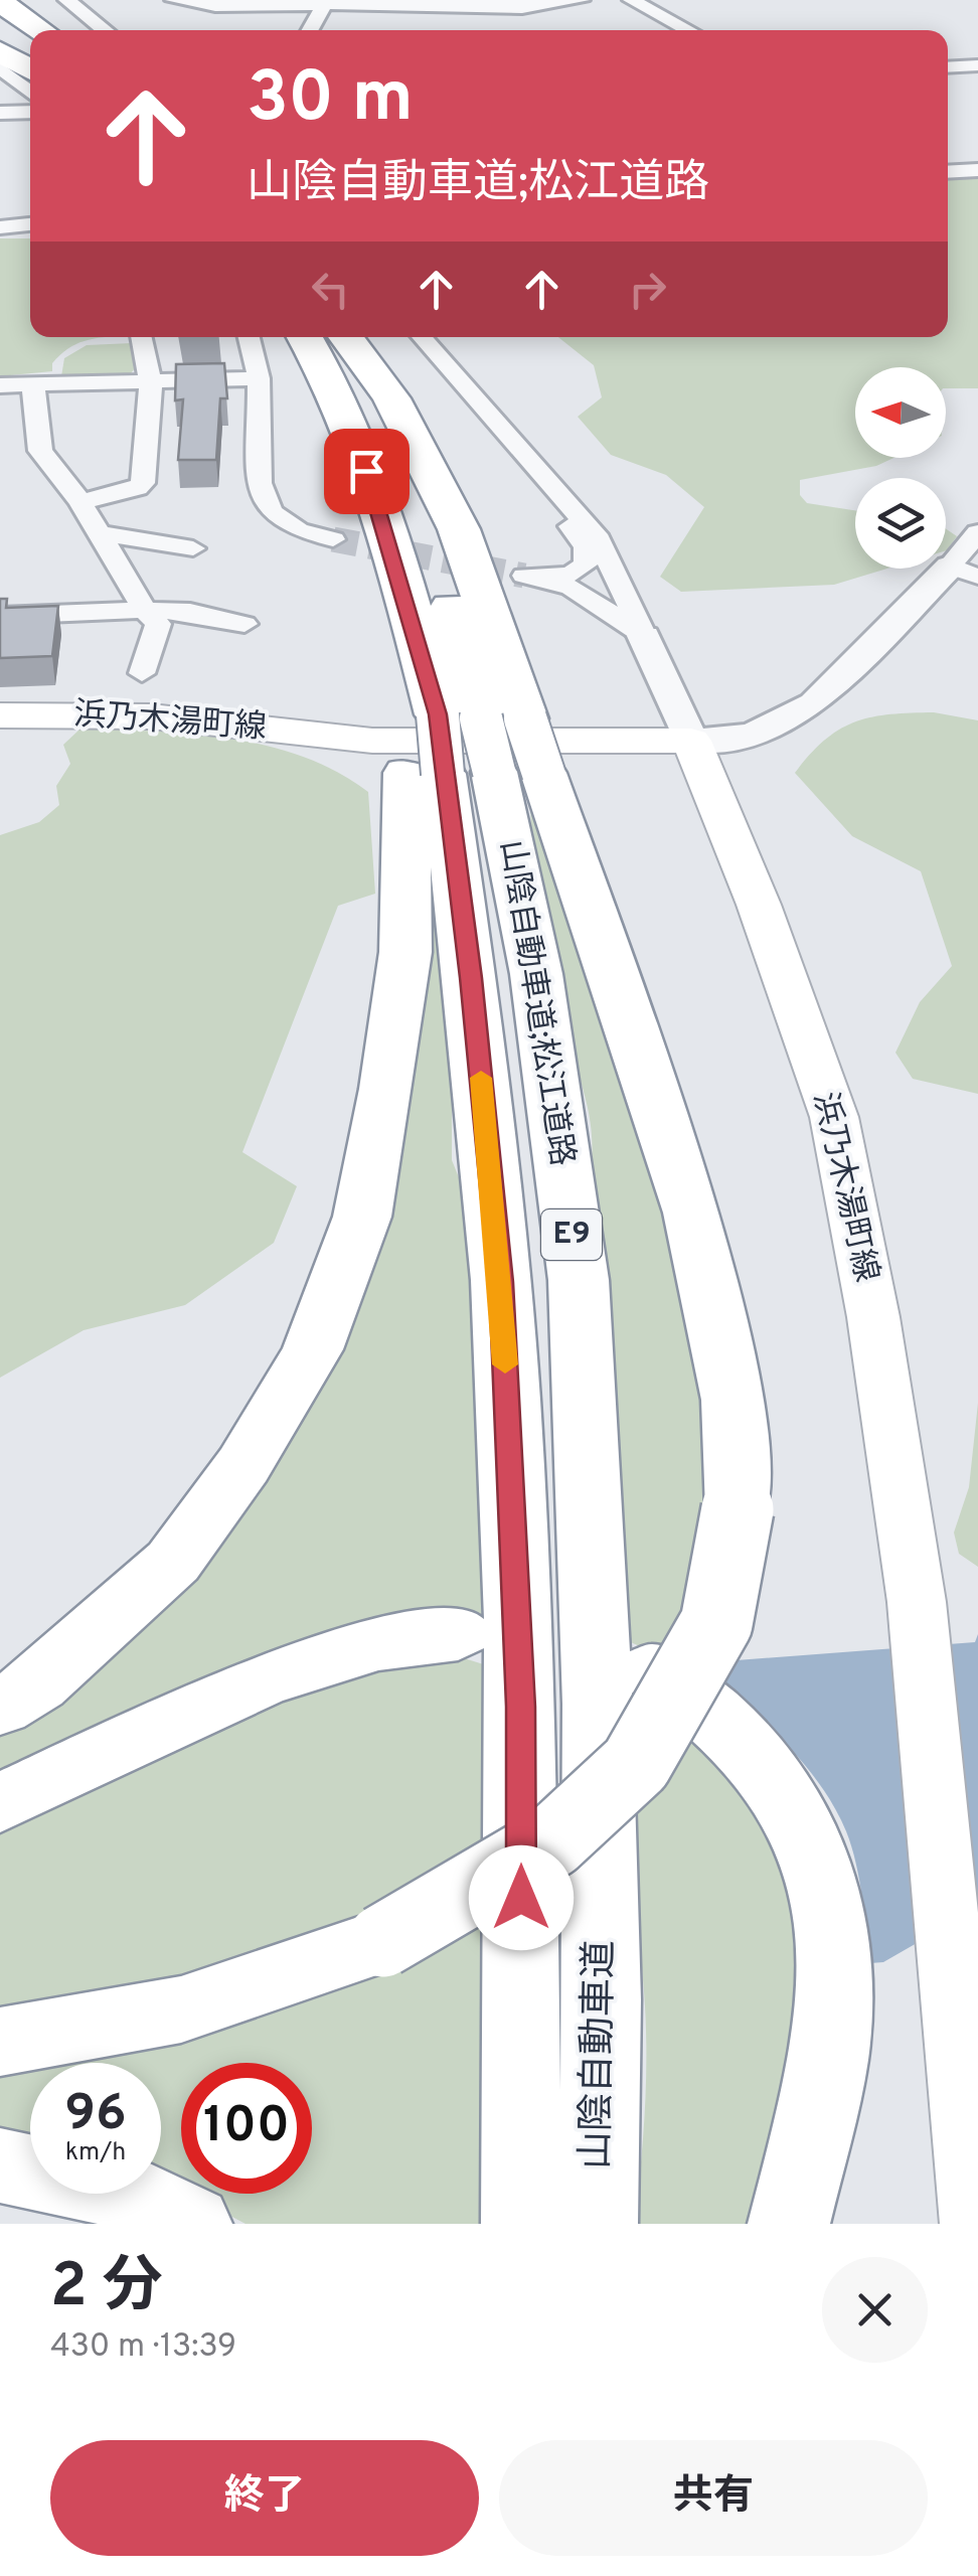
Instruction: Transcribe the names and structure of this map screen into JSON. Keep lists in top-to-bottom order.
{
  "streets": {
    "highway": ["山陰自動車道;松江道路", "E9", "山陰自動車道"],
    "main road": ["浜乃木湯町線"]
  },
  "crossings": [
    ["山陰自動車道;松江道路", "山陰自動車道"]
  ],
  "north": "left",
  "page": {
    "turn": ["30 m", "山陰自動車道;松江道路"],
    "speed": "96 km/h",
    "limit": "100",
    "heading": ["2 分", "430 m · 13:39"],
    "buttons": ["終了", "共有"]
  }
}
